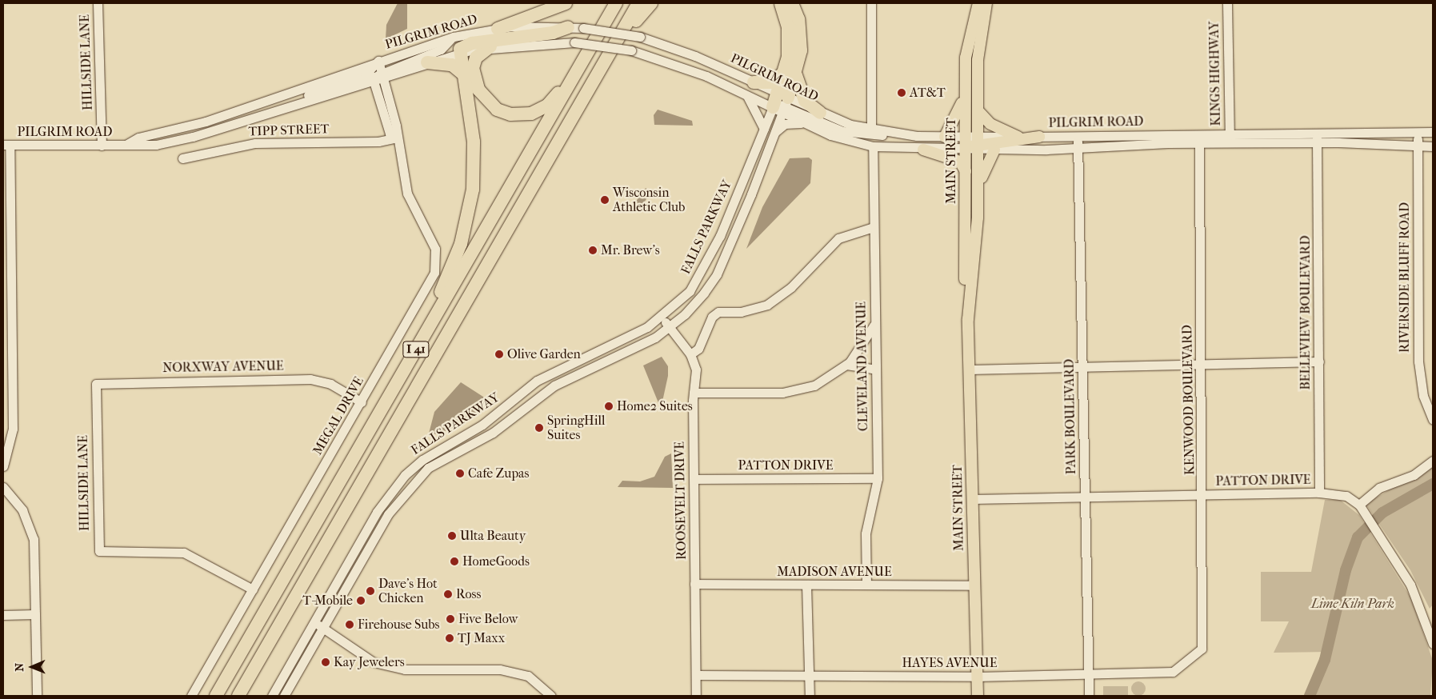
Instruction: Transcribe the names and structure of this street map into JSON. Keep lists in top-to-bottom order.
{
  "streets": {
    "highway": ["I 41"],
    "main road": ["MAIN STREET"],
    "street": [
      "PILGRIM ROAD",
      "HILLSIDE LANE",
      "KINGS HIGHWAY",
      "TIPP STREET",
      "FALLS PARKWAY",
      "RIVERSIDE BLUFF ROAD",
      "BELLEVIEW BOULEVARD",
      "CLEVELAND AVENUE",
      "NORXWAY AVENUE",
      "KENWOOD BOULEVARD",
      "MEGAL DRIVE",
      "PARK BOULEVARD",
      "PATTON DRIVE",
      "ROOSEVELT DRIVE",
      "MADISON AVENUE",
      "HAYES AVENUE"
    ]
  },
  "crossings": [
    ["PILGRIM ROAD", "HILLSIDE LANE"],
    ["PILGRIM ROAD", "KINGS HIGHWAY"],
    ["PILGRIM ROAD", "MAIN STREET"],
    ["PILGRIM ROAD", "FALLS PARKWAY"],
    ["PILGRIM ROAD", "RIVERSIDE BLUFF ROAD"],
    ["PILGRIM ROAD", "BELLEVIEW BOULEVARD"],
    ["PILGRIM ROAD", "CLEVELAND AVENUE"],
    ["PILGRIM ROAD", "KENWOOD BOULEVARD"],
    ["PILGRIM ROAD", "MEGAL DRIVE"],
    ["PILGRIM ROAD", "PARK BOULEVARD"],
    ["HILLSIDE LANE", "NORXWAY AVENUE"],
    ["HILLSIDE LANE", "MEGAL DRIVE"],
    ["TIPP STREET", "MEGAL DRIVE"],
    ["MAIN STREET", "PATTON DRIVE"],
    ["MAIN STREET", "MADISON AVENUE"],
    ["MAIN STREET", "HAYES AVENUE"],
    ["FALLS PARKWAY", "ROOSEVELT DRIVE"],
    ["BELLEVIEW BOULEVARD", "PATTON DRIVE"],
    ["CLEVELAND AVENUE", "PATTON DRIVE"],
    ["CLEVELAND AVENUE", "MADISON AVENUE"],
    ["NORXWAY AVENUE", "MEGAL DRIVE"],
    ["KENWOOD BOULEVARD", "PATTON DRIVE"],
    ["KENWOOD BOULEVARD", "HAYES AVENUE"],
    ["PARK BOULEVARD", "PATTON DRIVE"],
    ["PARK BOULEVARD", "HAYES AVENUE"],
    ["PATTON DRIVE", "ROOSEVELT DRIVE"],
    ["ROOSEVELT DRIVE", "MADISON AVENUE"],
    ["ROOSEVELT DRIVE", "HAYES AVENUE"]
  ],
  "parks": ["Lime Kiln Park"],
  "places": [
    "AT&T",
    "Wisconsin Athletic Club",
    "Mr. Brew's",
    "Olive Garden",
    "Home2 Suites",
    "SpringHill Suites",
    "Cafe Zupas",
    "Ulta Beauty",
    "HomeGoods",
    "Dave's Hot Chicken",
    "Ross",
    "T-Mobile",
    "Five Below",
    "Firehouse Subs",
    "TJ Maxx",
    "Kay Jewelers"
  ],
  "north": "left"
}
